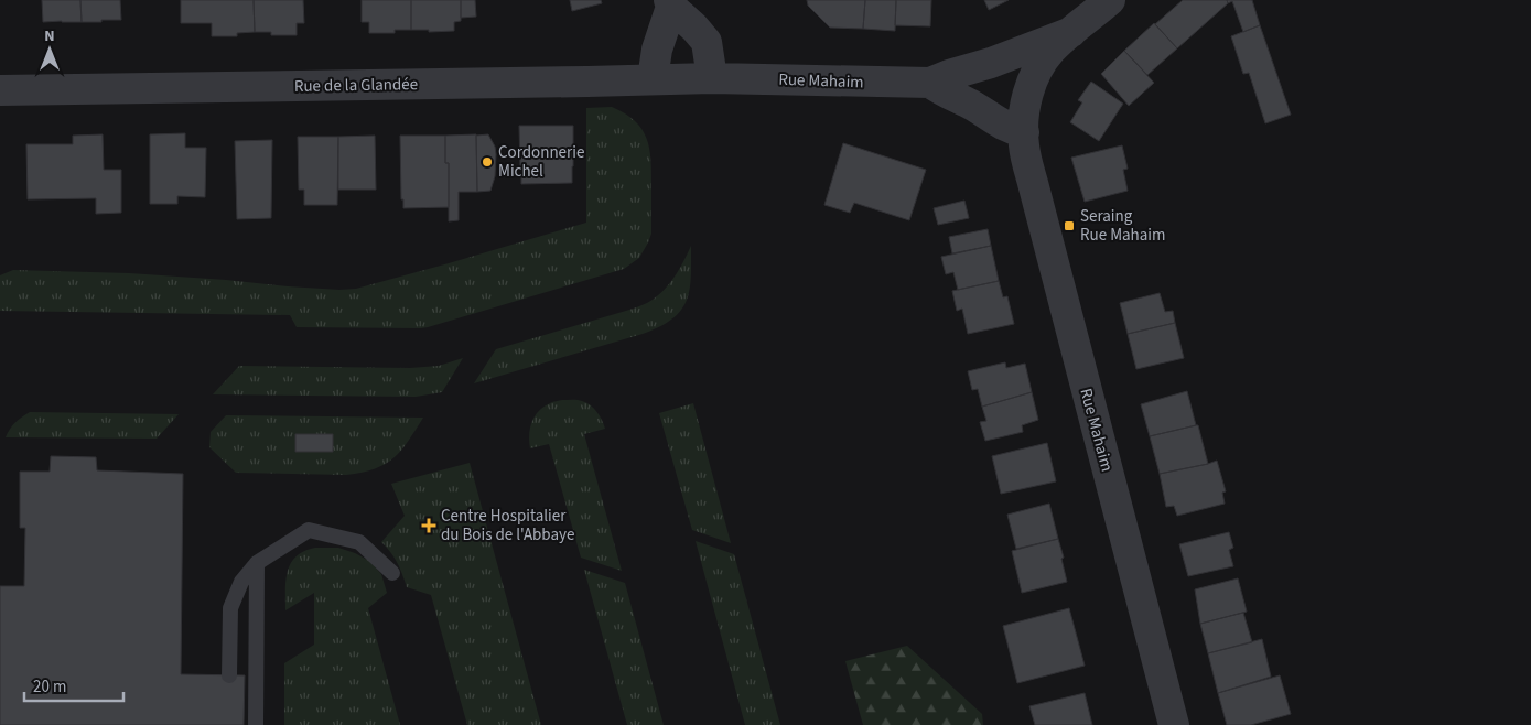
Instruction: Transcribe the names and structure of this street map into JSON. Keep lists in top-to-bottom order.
{
  "streets": {
    "street": ["Rue Mahaim", "Rue de la Glandée"]
  },
  "crossings": [
    ["Rue Mahaim", "Rue de la Glandée"]
  ],
  "places": {
    "other": ["Cordonnerie Michel"],
    "transit": ["Seraing Rue Mahaim"],
    "health": ["Centre Hospitalier du Bois de l'Abbaye"]
  },
  "scale_bar": "20 m",
  "north": "top"
}
